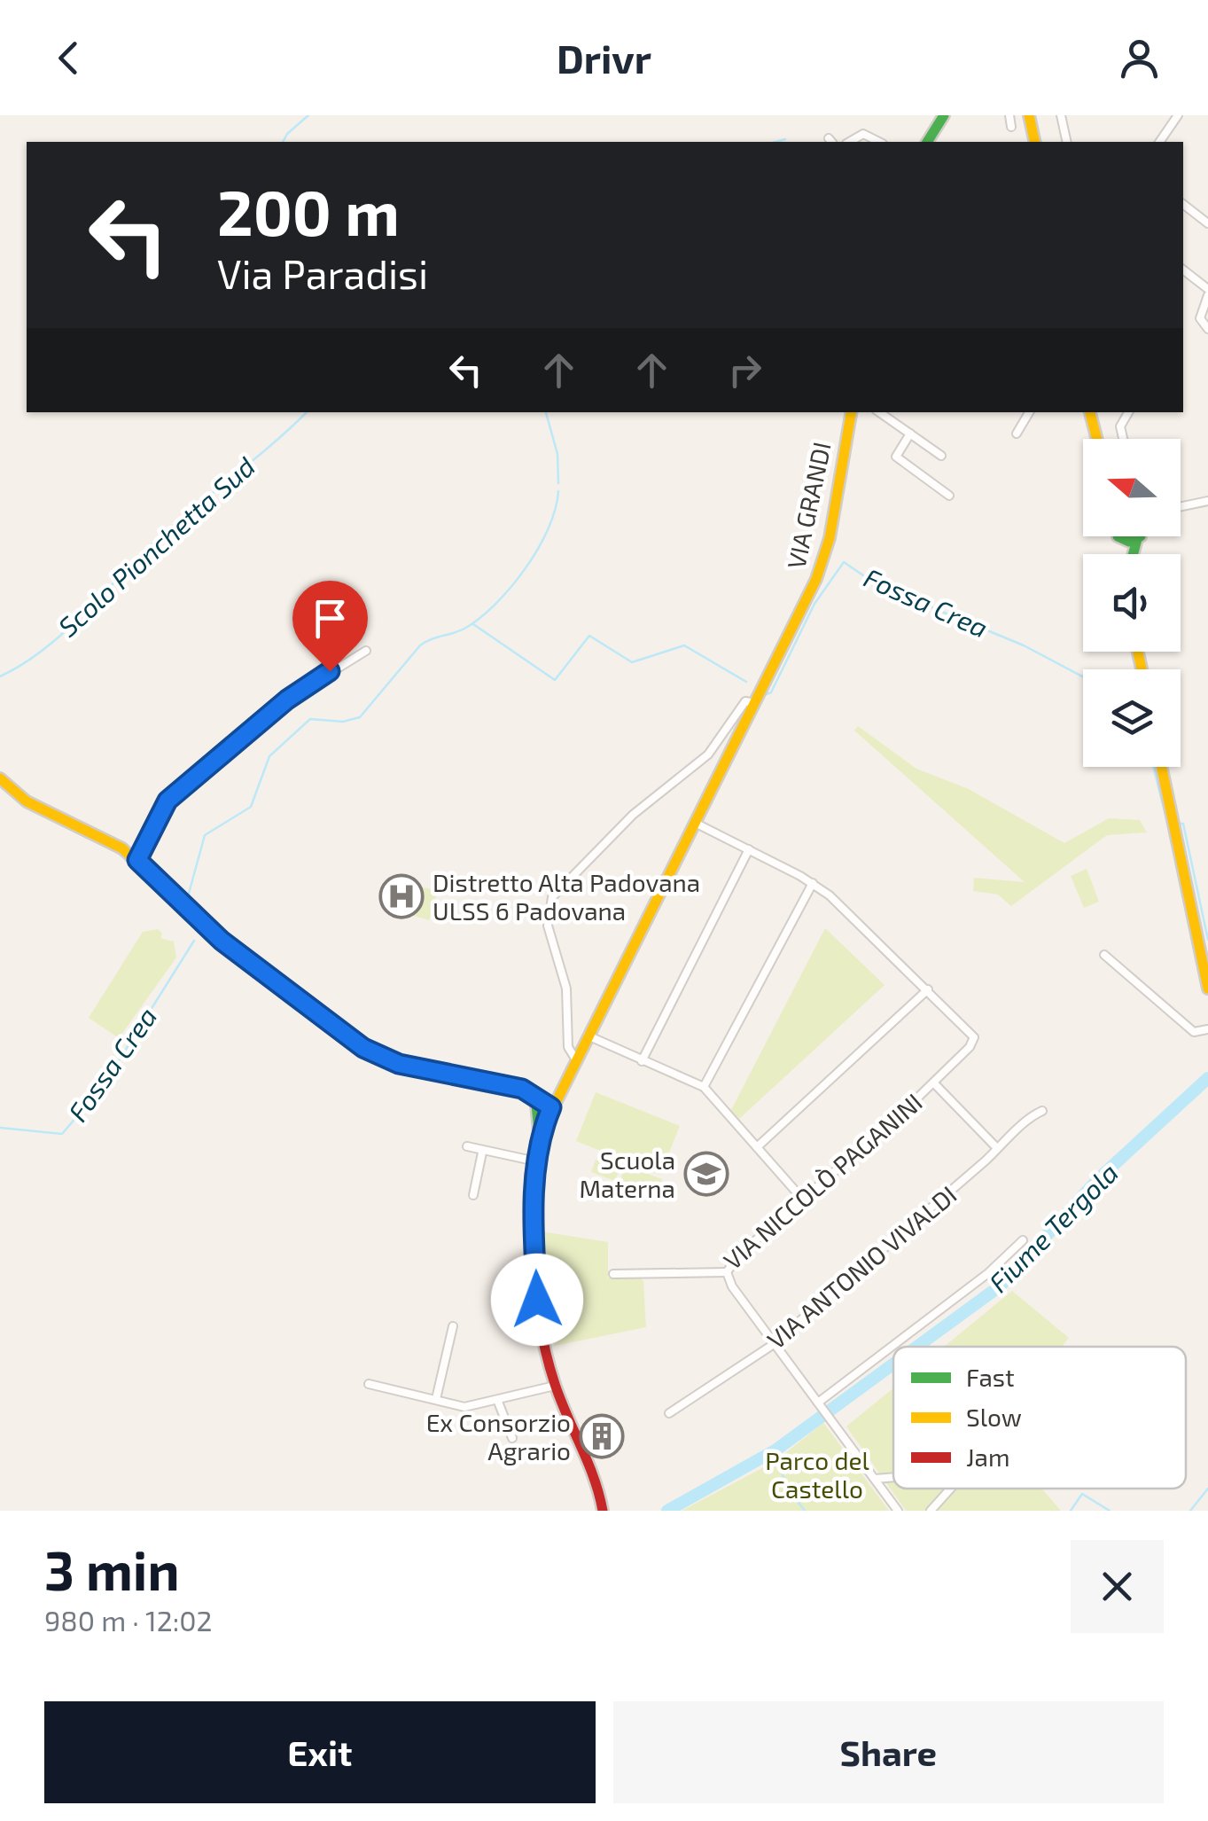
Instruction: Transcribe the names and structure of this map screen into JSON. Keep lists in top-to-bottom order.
{
  "streets": {
    "main road": ["VIA GRANDI"],
    "street": ["VIA NICCOLÒ PAGANINI", "VIA ANTONIO VIVALDI"]
  },
  "water": ["Scolo Pionchetta Sud", "Fossa Crea", "Fiume Tergola"],
  "parks": ["Parco del Castello"],
  "places": {
    "hospital": ["Distretto Alta Padovana ULSS 6 Padovana"],
    "school or university": ["Scuola Materna"],
    "building": ["Ex Consorzio Agrario"]
  },
  "legend": ["Fast", "Slow", "Jam"],
  "north": "left",
  "page": {
    "header": "Drivr",
    "turn": ["200 m", "Via Paradisi"],
    "heading": ["3 min", "980 m · 12:02"],
    "buttons": ["Exit", "Share"]
  }
}
